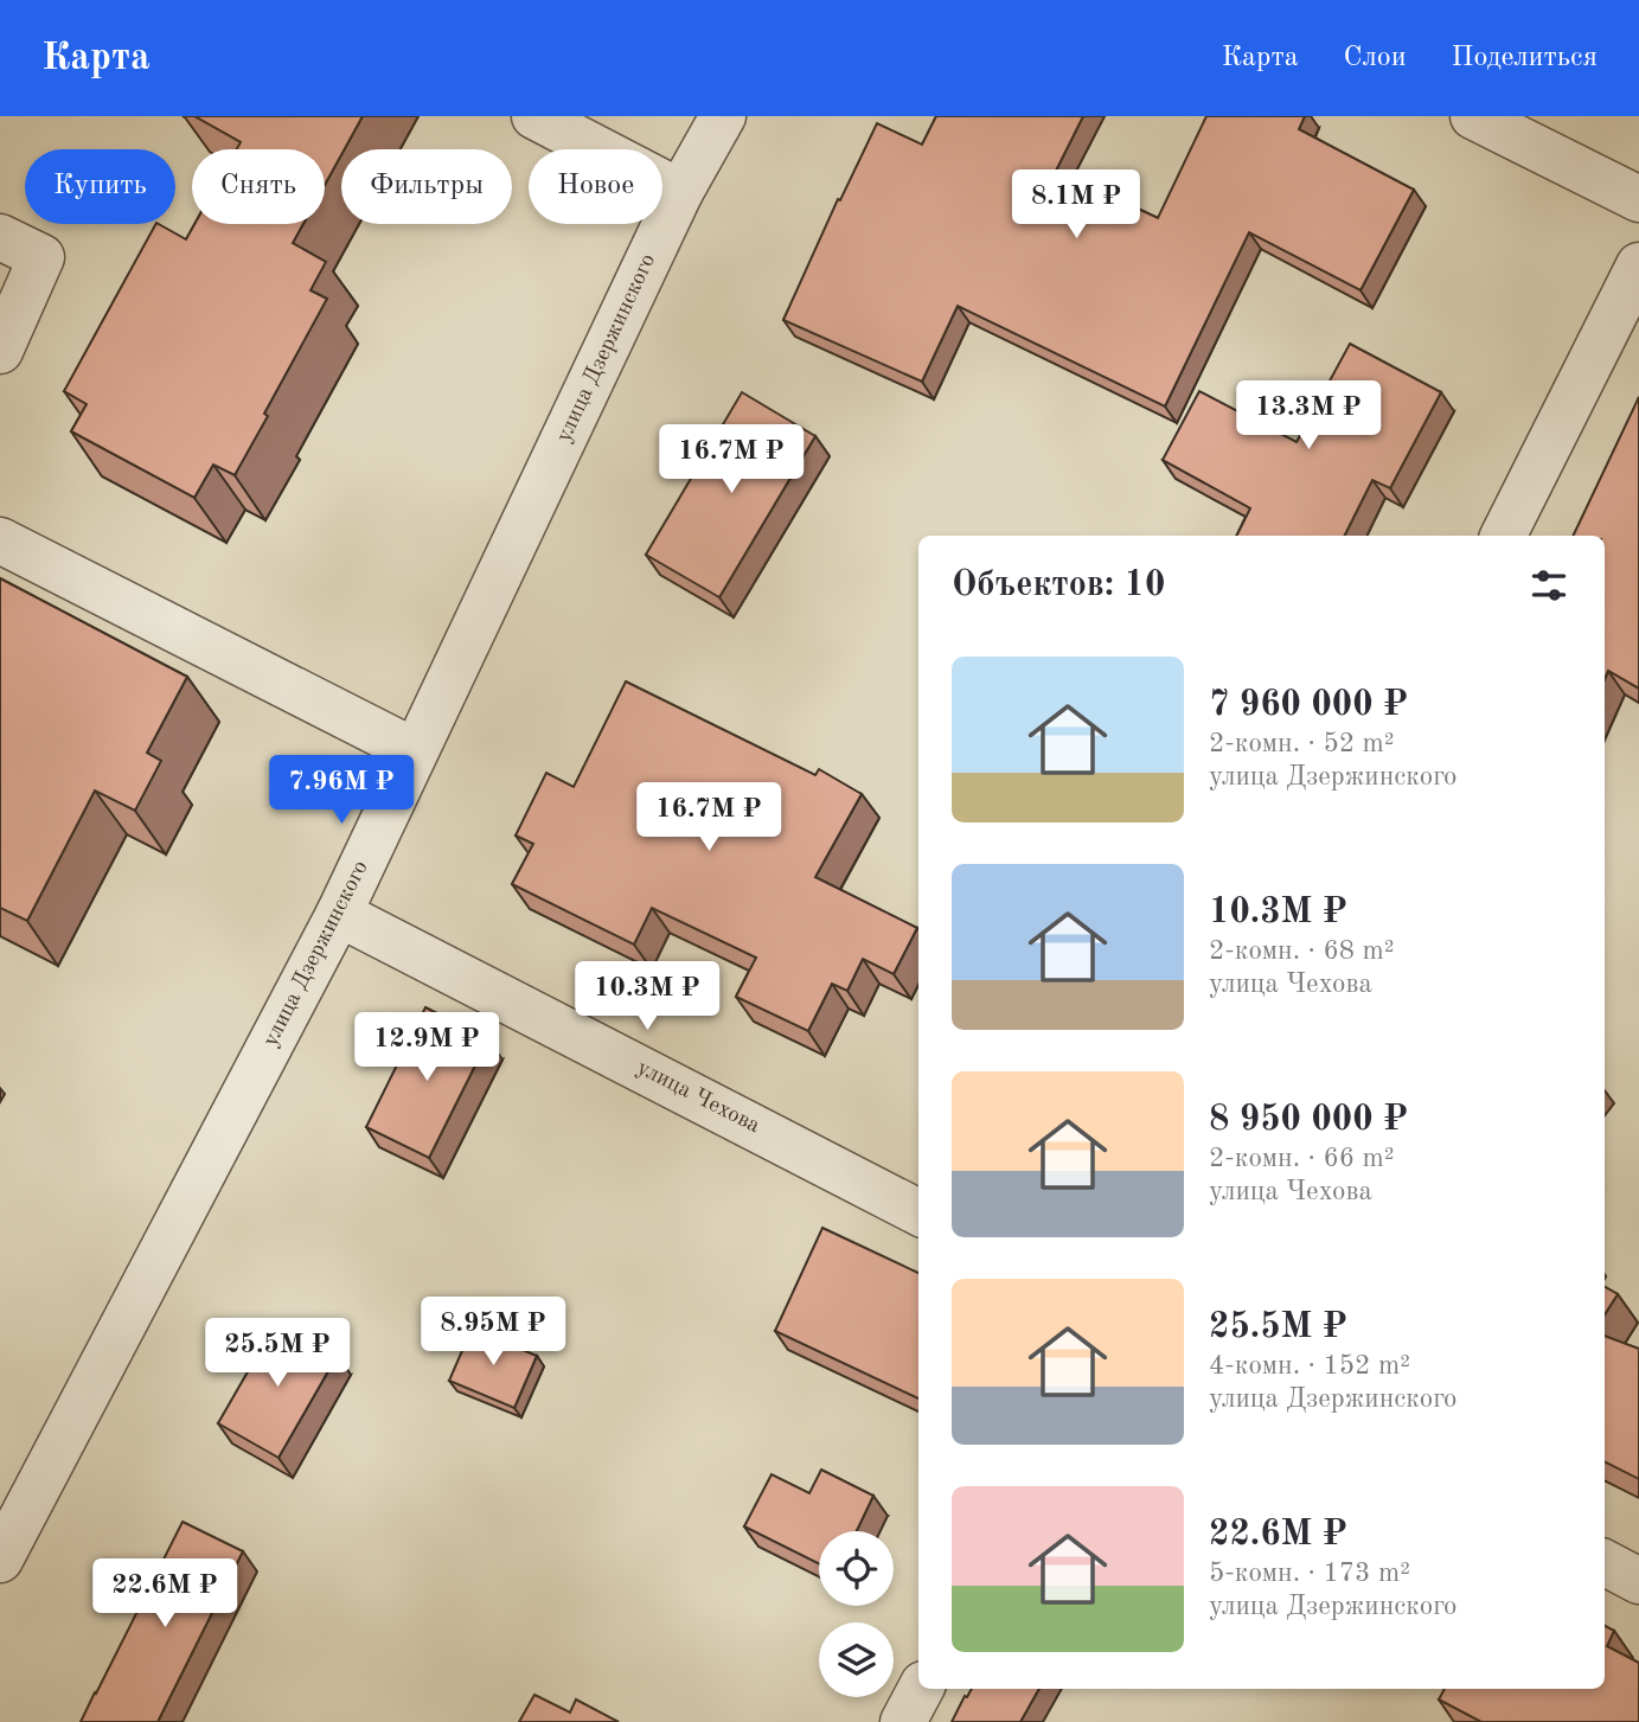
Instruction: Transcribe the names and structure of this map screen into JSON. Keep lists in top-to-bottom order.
{
  "streets": {
    "street": ["улица Дзержинского", "улица Чехова"]
  },
  "crossings": [
    ["улица Дзержинского", "улица Чехова"]
  ],
  "page": {
    "header": "Карта",
    "nav": ["Карта", "Слои", "Поделиться"],
    "chip": [
      "Купить",
      "Снять",
      "Фильтры",
      "Новое"
    ],
    "price": [
      "8.1M ₽",
      "13.3M ₽",
      "16.7M ₽",
      "7.96M ₽",
      "16.7M ₽",
      "10.3M ₽",
      "12.9M ₽",
      "8.95M ₽",
      "25.5M ₽",
      "22.6M ₽"
    ],
    "heading": "Объектов: 10",
    "list": [
      {
        "name": "7 960 000 ₽",
        "note": "2-комн. · 52 m² · улица Дзержинского"
      },
      {
        "name": "10.3M ₽",
        "note": "2-комн. · 68 m² · улица Чехова"
      },
      {
        "name": "8 950 000 ₽",
        "note": "2-комн. · 66 m² · улица Чехова"
      },
      {
        "name": "25.5M ₽",
        "note": "4-комн. · 152 m² · улица Дзержинского"
      },
      {
        "name": "22.6M ₽",
        "note": "5-комн. · 173 m² · улица Дзержинского"
      }
    ]
  }
}
